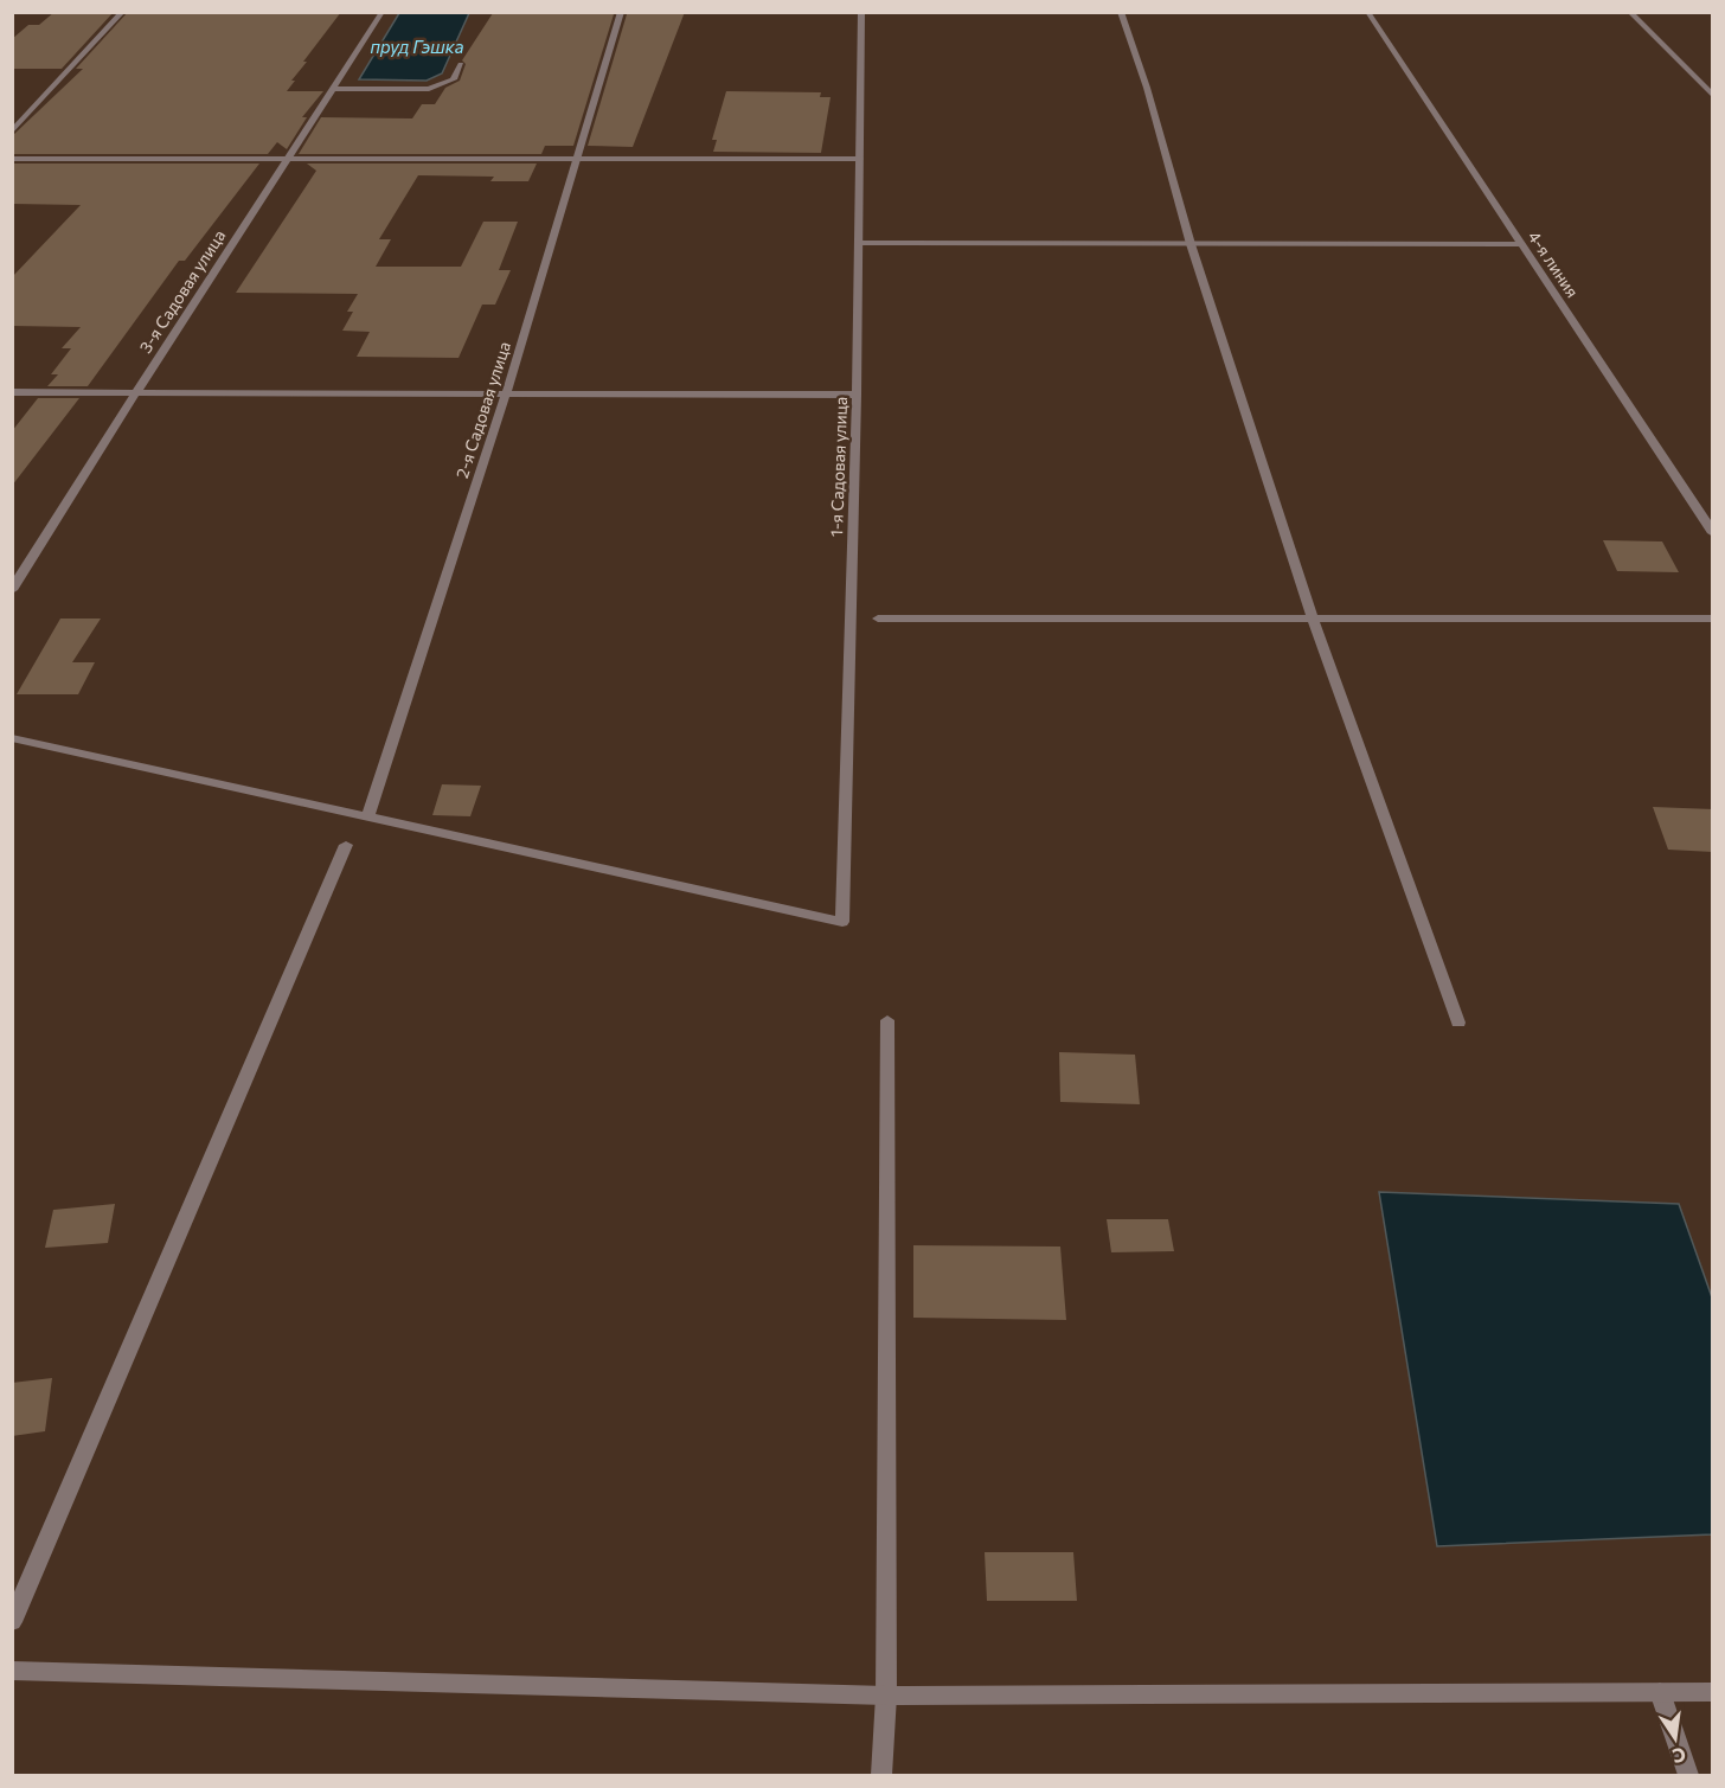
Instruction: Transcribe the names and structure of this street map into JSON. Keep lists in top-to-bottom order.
{
  "streets": {
    "street": [
      "4-я линия",
      "3-я Садовая улица",
      "2-я Садовая улица",
      "1-я Садовая улица"
    ]
  },
  "crossings": [
    ["2-я Садовая улица", "1-я Садовая улица"]
  ],
  "water": ["пруд Гэшка"],
  "north": "bottom"
}
